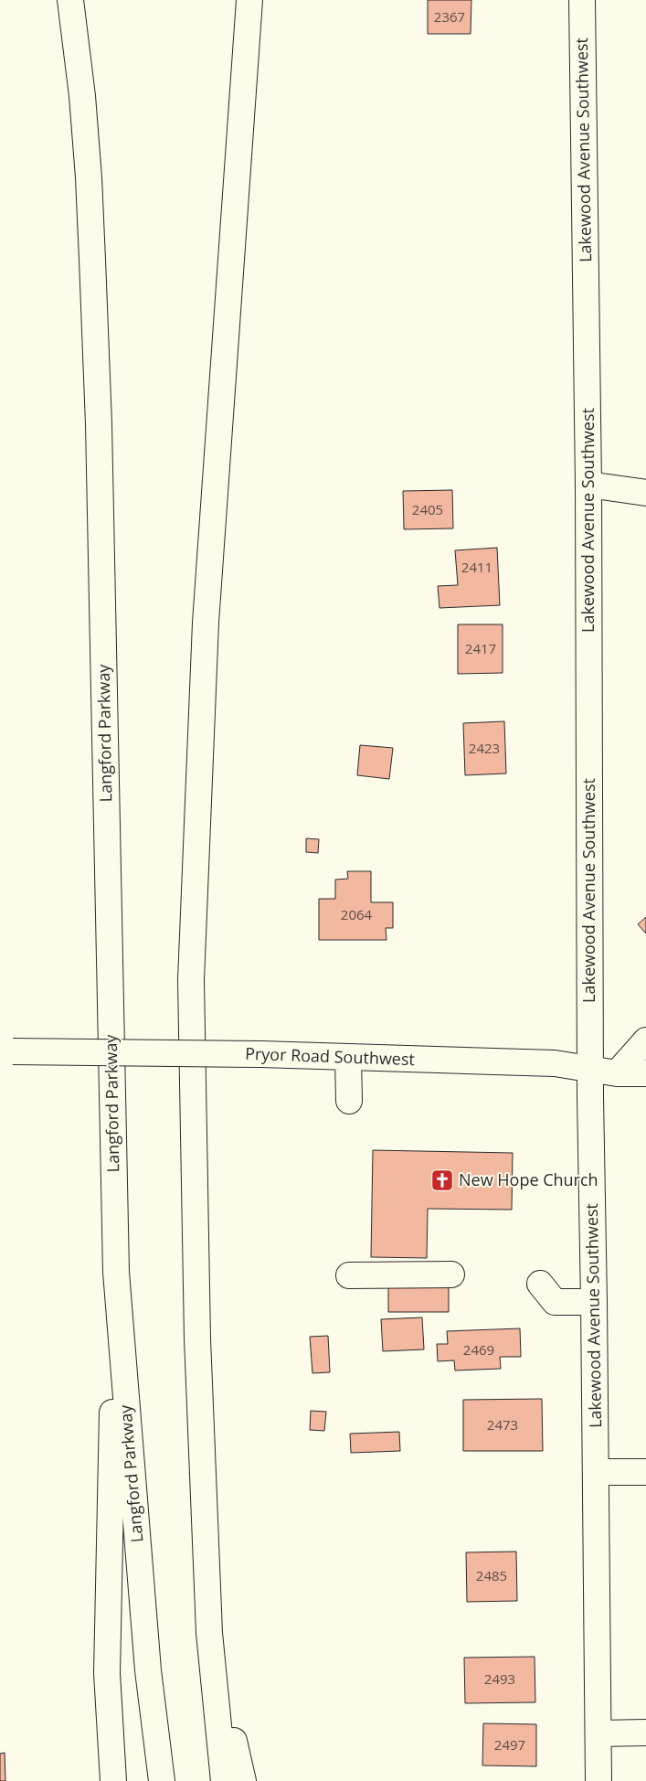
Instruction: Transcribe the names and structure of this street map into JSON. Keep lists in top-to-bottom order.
{
  "streets": {
    "main road": ["Lakewood Avenue Southwest", "Langford Parkway", "Pryor Road Southwest"]
  },
  "crossings": [
    ["Lakewood Avenue Southwest", "Pryor Road Southwest"]
  ],
  "places": {
    "church": ["New Hope Church"]
  },
  "house_numbers": [
    "2367",
    "2405",
    "2411",
    "2417",
    "2423",
    "2064",
    "2469",
    "2473",
    "2485",
    "2493",
    "2497"
  ]
}
